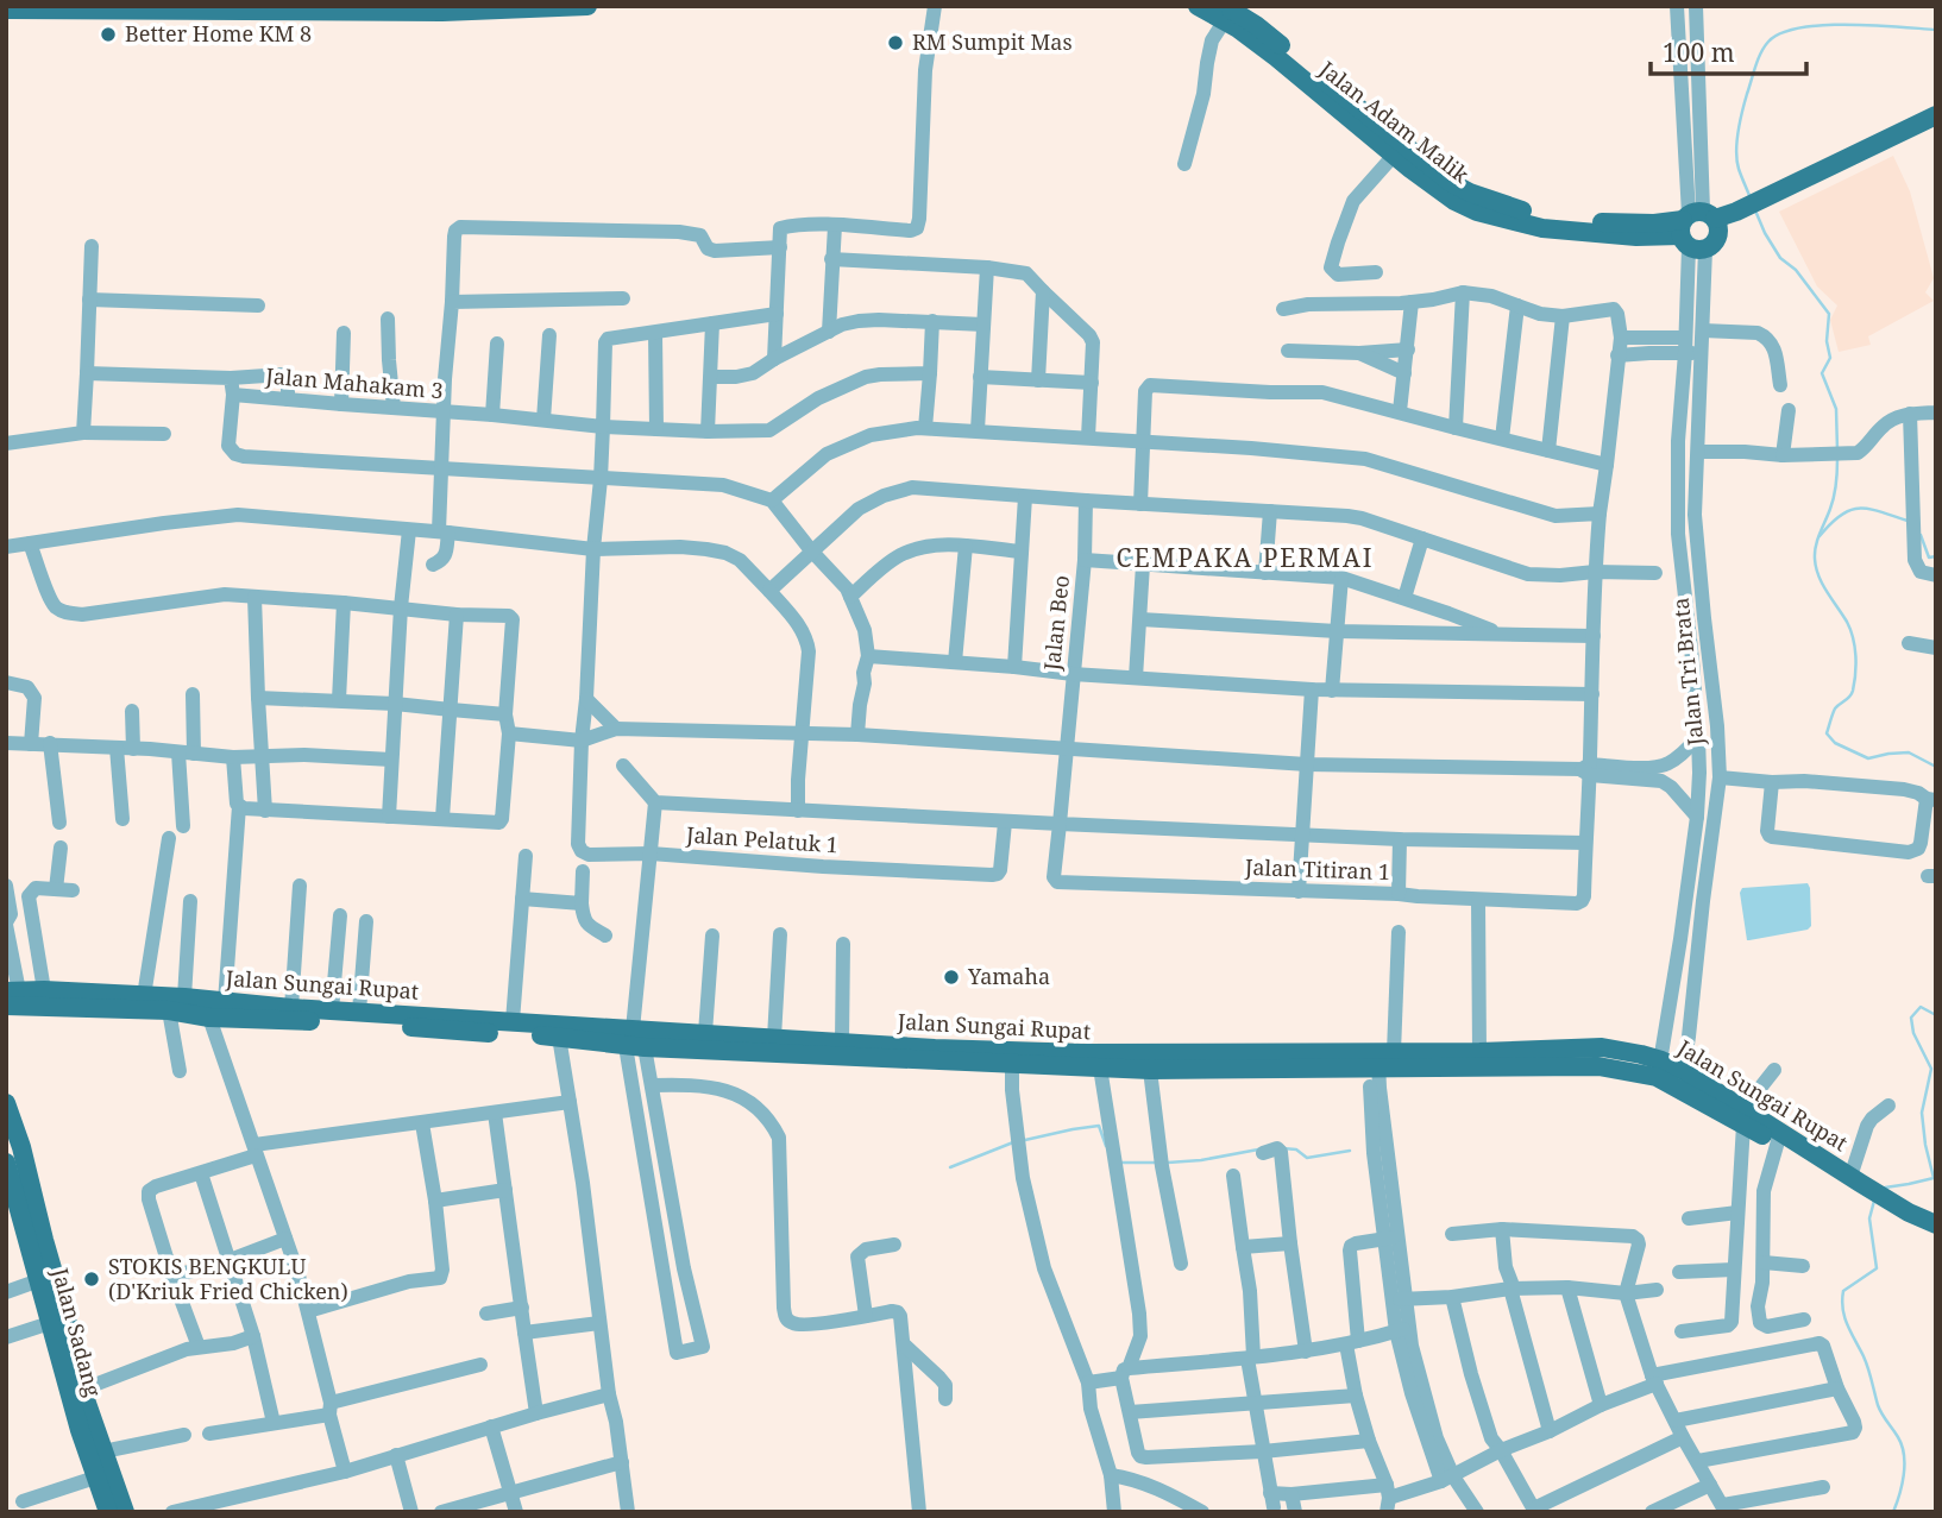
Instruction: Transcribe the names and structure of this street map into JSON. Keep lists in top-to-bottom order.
{
  "streets": {
    "main road": ["Jalan Adam Malik", "Jalan Sungai Rupat", "Jalan Sadang"],
    "street": [
      "Jalan Mahakam 3",
      "Jalan Beo",
      "Jalan Tri Brata",
      "Jalan Pelatuk 1",
      "Jalan Titiran 1"
    ]
  },
  "crossings": [
    ["Jalan Adam Malik", "Jalan Tri Brata"],
    ["Jalan Beo", "Jalan Titiran 1"],
    ["Jalan Tri Brata", "Jalan Sungai Rupat"]
  ],
  "districts": ["CEMPAKA PERMAI"],
  "places": [
    "Better Home KM 8",
    "RM Sumpit Mas",
    "Yamaha",
    "STOKIS BENGKULU (D'Kriuk Fried Chicken)"
  ],
  "scale_bar": "100 m"
}
